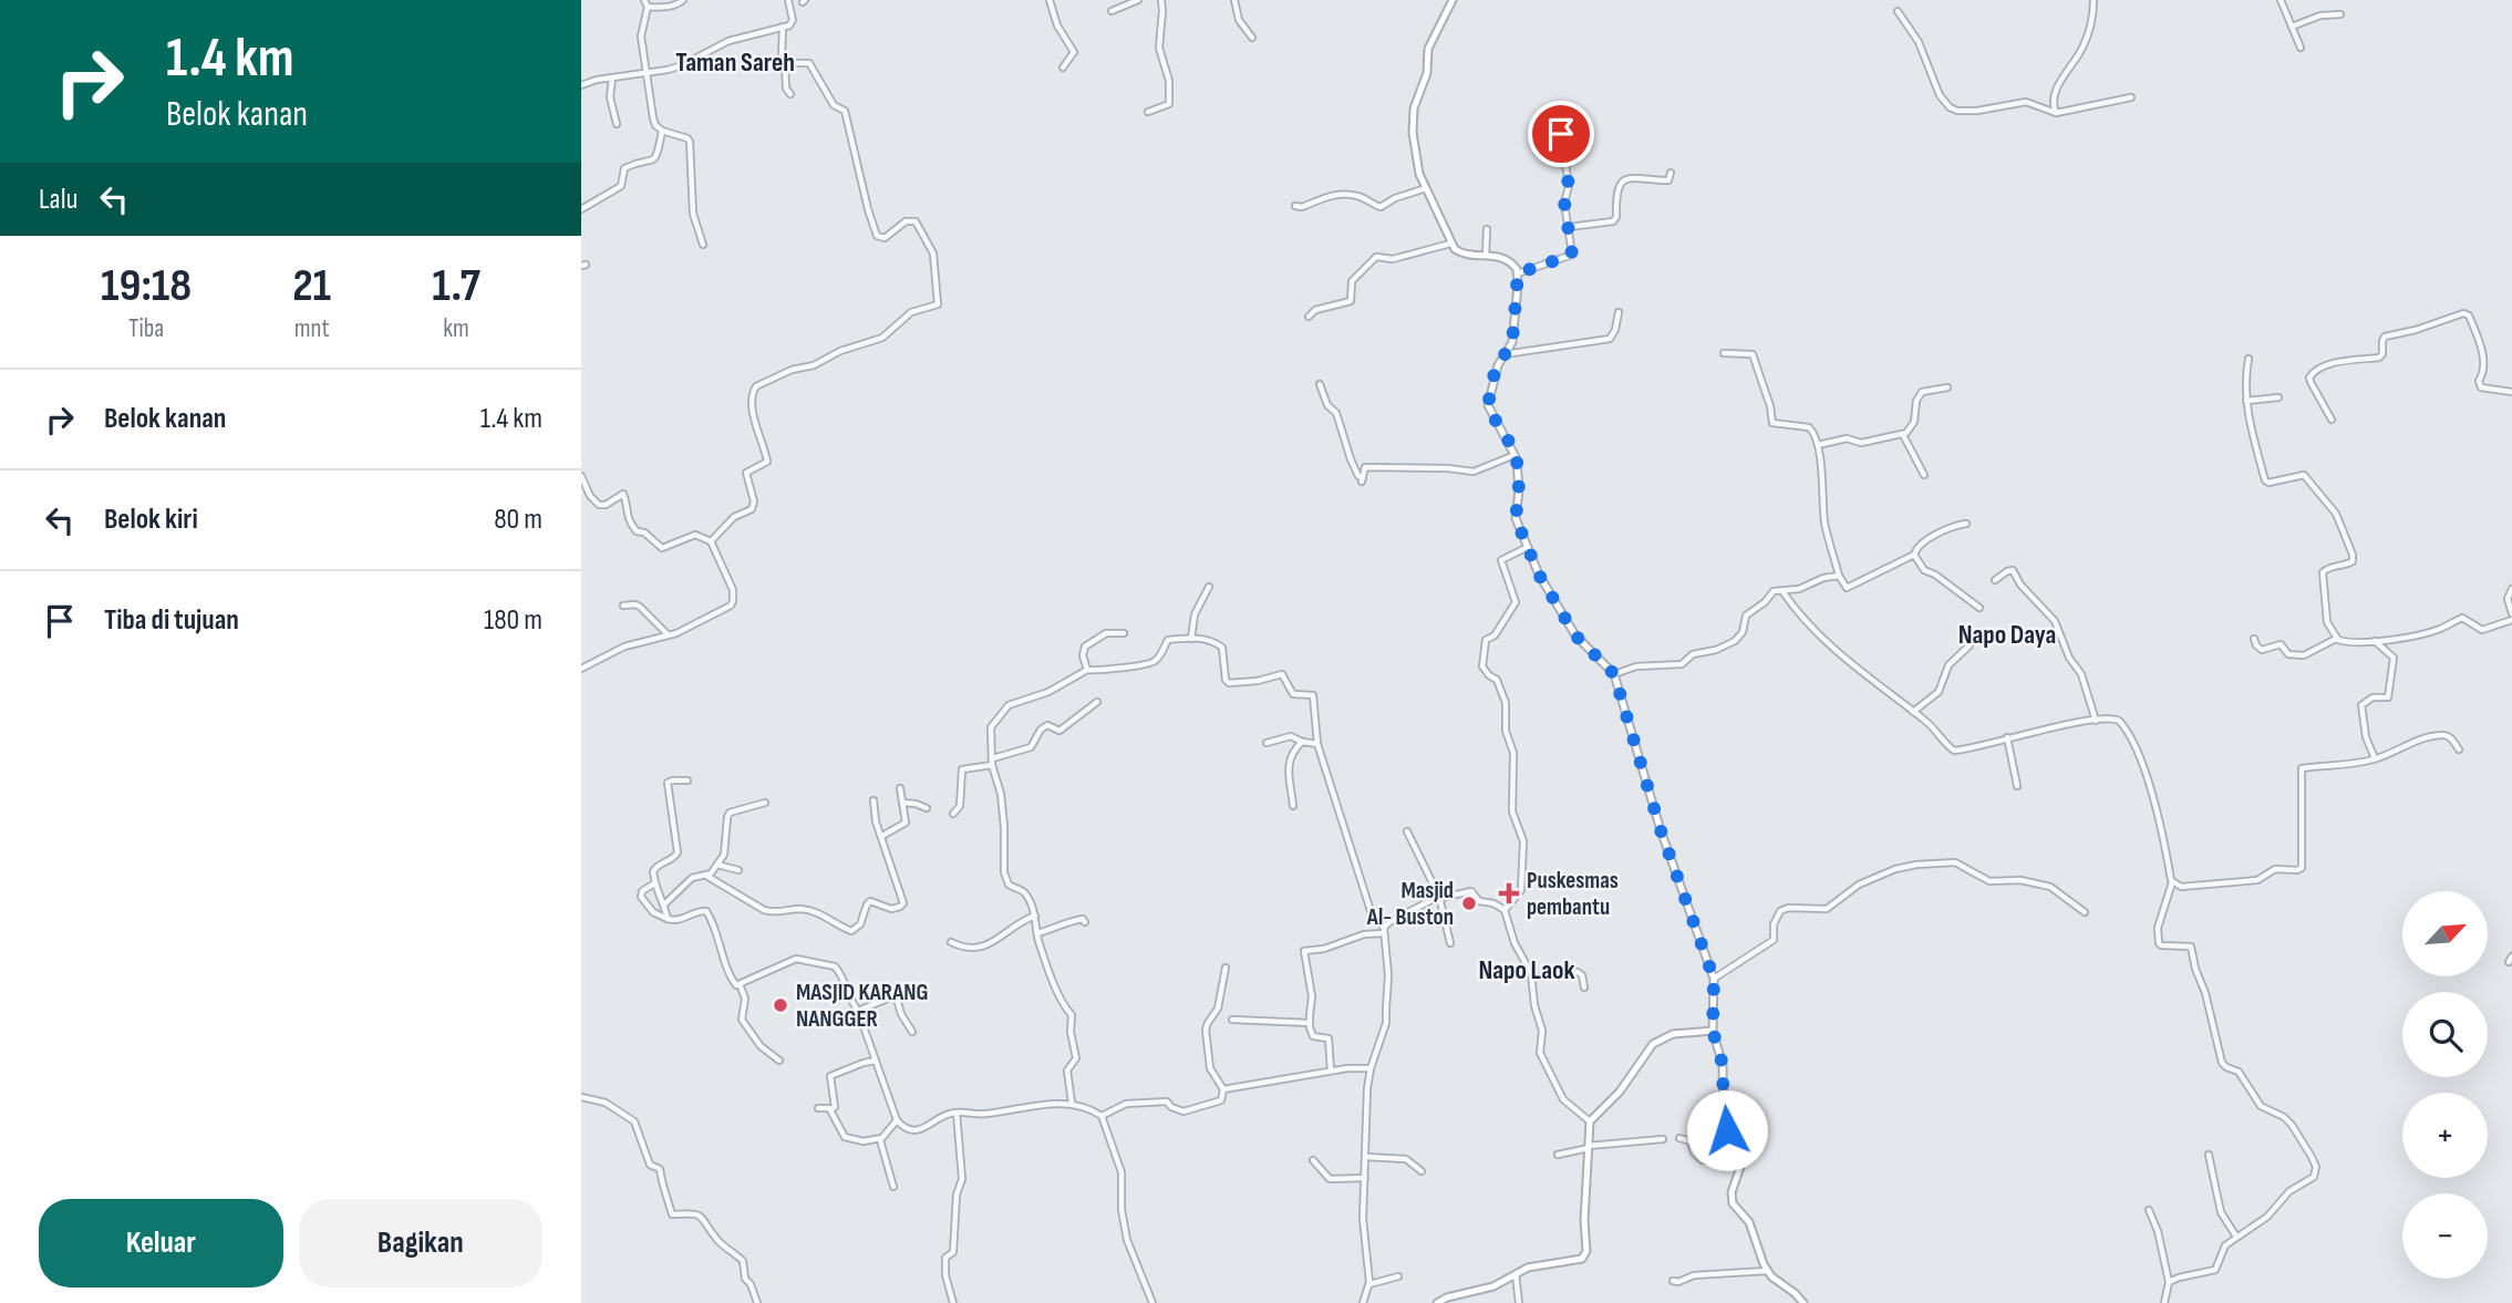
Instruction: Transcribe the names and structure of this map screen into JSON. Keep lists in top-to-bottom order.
{
  "districts": ["Taman Sareh", "Napo Daya", "Napo Laok"],
  "places": {
    "health": ["Puskesmas pembantu"],
    "other": ["Masjid Al- Buston", "MASJID KARANG NANGGER"]
  },
  "north": "top right",
  "page": {
    "turn": ["1.4 km", "Belok kanan"],
    "then": "Lalu",
    "eta": [
      "19:18",
      "Tiba",
      "21",
      "mnt",
      "1.7",
      "km"
    ],
    "list": [
      {
        "name": "Belok kanan",
        "value": "1.4 km"
      },
      {
        "name": "Belok kiri",
        "value": "80 m"
      },
      {
        "name": "Tiba di tujuan",
        "value": "180 m"
      }
    ],
    "map_buttons": ["+", "−"],
    "buttons": ["Keluar", "Bagikan"]
  }
}
